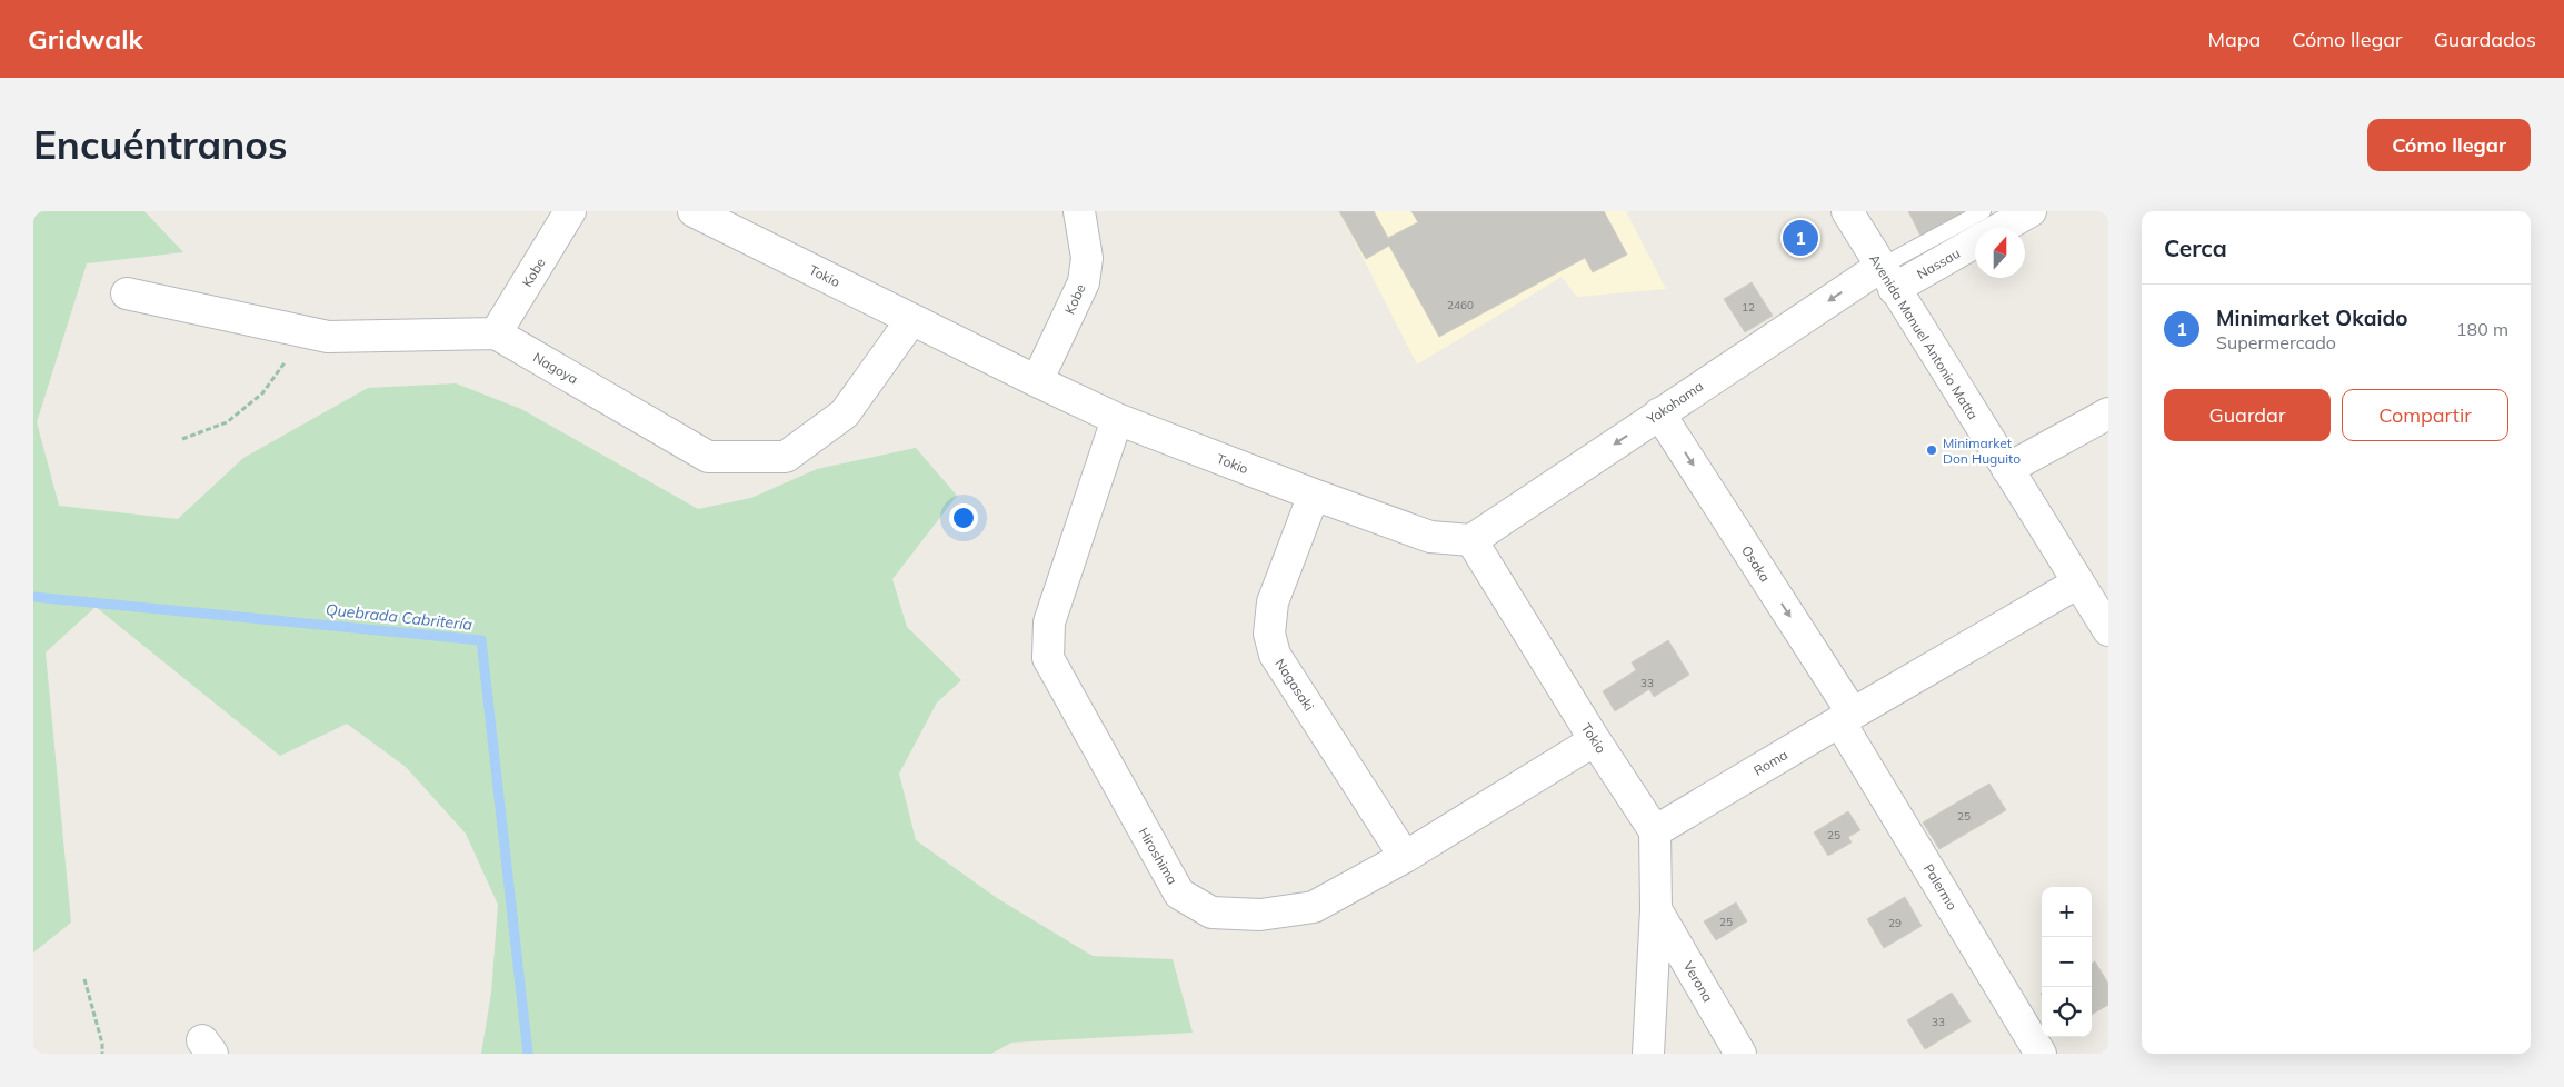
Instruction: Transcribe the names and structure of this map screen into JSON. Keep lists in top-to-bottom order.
{
  "streets": {
    "street": [
      "Nassau",
      "Kobe",
      "Tokio",
      "Avenida Manuel Antonio Matta",
      "Nagoya",
      "Yokohama",
      "Osaka",
      "Nagasaki",
      "Roma",
      "Hiroshima",
      "Palermo",
      "Verona"
    ]
  },
  "crossings": [
    ["Nassau", "Avenida Manuel Antonio Matta"],
    ["Nassau", "Yokohama"],
    ["Kobe", "Tokio"],
    ["Kobe", "Nagoya"],
    ["Tokio", "Nagoya"],
    ["Tokio", "Yokohama"],
    ["Tokio", "Nagasaki"],
    ["Tokio", "Roma"],
    ["Tokio", "Hiroshima"],
    ["Avenida Manuel Antonio Matta", "Yokohama"],
    ["Avenida Manuel Antonio Matta", "Roma"],
    ["Yokohama", "Osaka"],
    ["Osaka", "Roma"],
    ["Osaka", "Palermo"],
    ["Nagasaki", "Hiroshima"],
    ["Roma", "Palermo"]
  ],
  "one_way": ["Yokohama", "Osaka"],
  "water": ["Quebrada Cabritería"],
  "places": ["Minimarket Don Huguito"],
  "house_numbers": [
    "2460",
    "12",
    "33",
    "25",
    "25",
    "25",
    "29",
    "33"
  ],
  "north": "top",
  "page": {
    "header": "Gridwalk",
    "nav": ["Mapa", "Cómo llegar", "Guardados"],
    "buttons": [
      "Cómo llegar",
      ["Guardar", "Compartir"]
    ],
    "title": "Encuéntranos",
    "heading": "Cerca",
    "pins": "1",
    "list": [
      {
        "mark": "1",
        "name": "Minimarket Okaido",
        "note": "Supermercado",
        "value": "180 m"
      }
    ],
    "map_buttons": ["+", "−"]
  }
}
